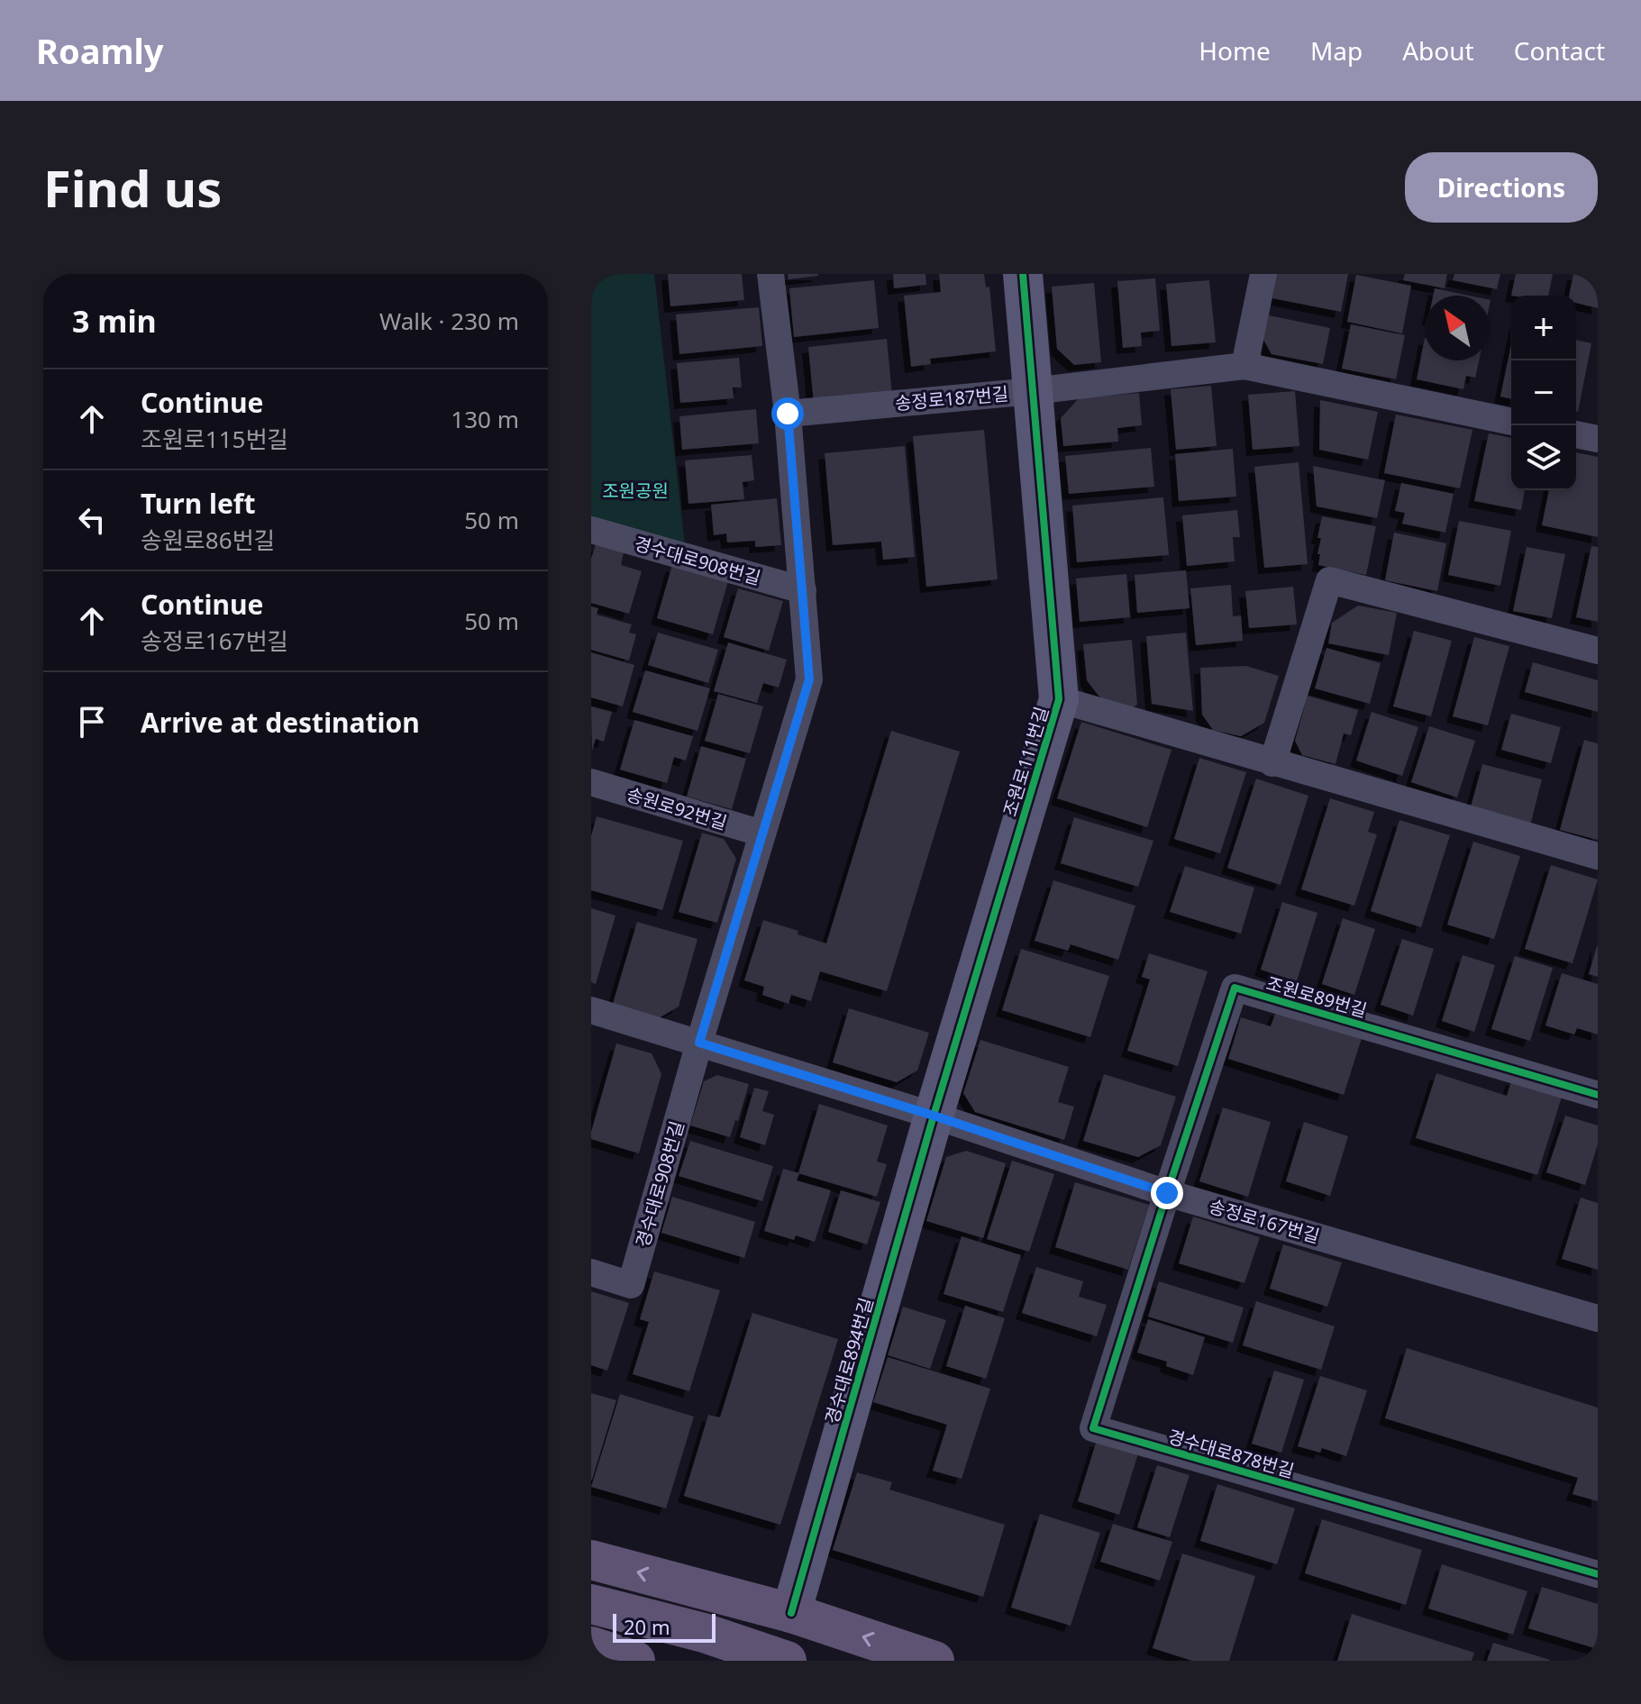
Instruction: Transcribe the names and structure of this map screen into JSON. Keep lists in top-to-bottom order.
{
  "streets": {
    "street": [
      "송정로187번길",
      "경수대로908번길",
      "조원로111번길",
      "송원로92번길",
      "조원로89번길",
      "송정로167번길",
      "경수대로894번길",
      "경수대로878번길"
    ]
  },
  "crossings": [
    ["송정로187번길", "조원로111번길"],
    ["경수대로908번길", "송정로167번길"],
    ["조원로111번길", "송정로167번길"],
    ["조원로111번길", "경수대로894번길"],
    ["조원로89번길", "송정로167번길"],
    ["조원로89번길", "경수대로878번길"],
    ["송정로167번길", "경수대로894번길"],
    ["송정로167번길", "경수대로878번길"]
  ],
  "parks": ["조원공원"],
  "scale_bar": "20 m",
  "north": "top left",
  "page": {
    "header": "Roamly",
    "nav": [
      "Home",
      "Map",
      "About",
      "Contact"
    ],
    "buttons": "Directions",
    "title": "Find us",
    "heading": ["3 min", "Walk · 230 m"],
    "map_buttons": ["+", "−"],
    "list": [
      ["Continue", "조원로115번길", "130 m"],
      ["Turn left", "송원로86번길", "50 m"],
      ["Continue", "송정로167번길", "50 m"],
      "Arrive at destination"
    ],
    "scale": "20 m"
  }
}
